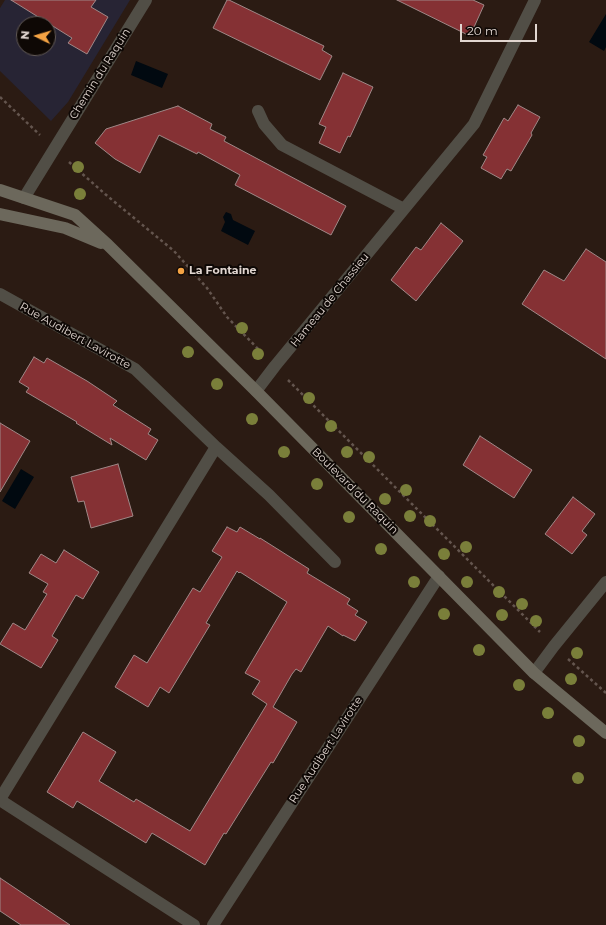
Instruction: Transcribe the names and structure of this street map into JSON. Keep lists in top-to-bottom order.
{
  "streets": {
    "street": [
      "Chemin du Raquin",
      "Hameau de Chassieu",
      "Rue Audibert Lavirotte",
      "Boulevard du Raquin"
    ]
  },
  "crossings": [
    ["Chemin du Raquin", "Boulevard du Raquin"],
    ["Hameau de Chassieu", "Boulevard du Raquin"],
    ["Rue Audibert Lavirotte", "Boulevard du Raquin"]
  ],
  "places": ["La Fontaine"],
  "scale_bar": "20 m",
  "north": "left"
}
